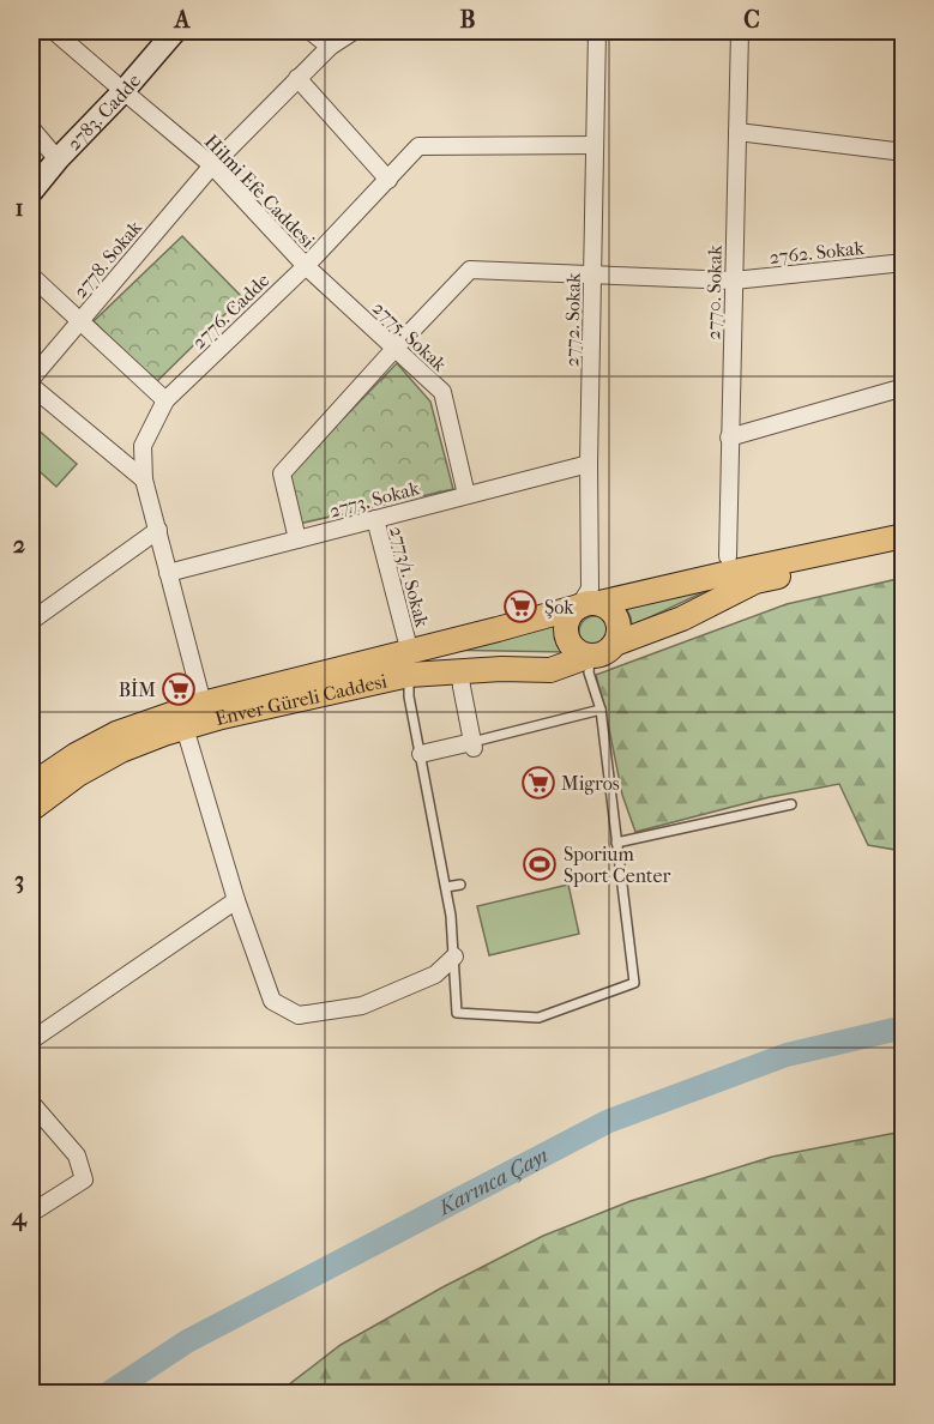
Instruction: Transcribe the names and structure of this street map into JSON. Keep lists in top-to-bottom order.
{
  "streets": {
    "main road": ["2783. Cadde", "Enver Güreli Caddesi"],
    "street": [
      "Hilmi Efe Caddesi",
      "2762. Sokak",
      "2778. Sokak",
      "2770. Sokak",
      "2776. Cadde",
      "2772. Sokak",
      "2775. Sokak",
      "2773. Sokak",
      "2773/1. Sokak"
    ]
  },
  "crossings": [
    ["2783. Cadde", "Hilmi Efe Caddesi"],
    ["Hilmi Efe Caddesi", "2778. Sokak"],
    ["Hilmi Efe Caddesi", "2776. Cadde"],
    ["Hilmi Efe Caddesi", "2775. Sokak"],
    ["2762. Sokak", "2770. Sokak"],
    ["2762. Sokak", "2772. Sokak"],
    ["2762. Sokak", "2775. Sokak"],
    ["2762. Sokak", "2773. Sokak"],
    ["2776. Cadde", "2772. Sokak"],
    ["2776. Cadde", "2775. Sokak"],
    ["2776. Cadde", "2773. Sokak"],
    ["2776. Cadde", "Enver Güreli Caddesi"],
    ["2772. Sokak", "2773. Sokak"],
    ["2772. Sokak", "Enver Güreli Caddesi"],
    ["2775. Sokak", "2773. Sokak"],
    ["2773. Sokak", "2773/1. Sokak"]
  ],
  "water": ["Karınca Çayı"],
  "places": {
    "supermarket": ["Şok", "BİM", "Migros"],
    "sports": ["Sporium Sport Center"]
  },
  "grid": {
    "columns": ["A", "B", "C"],
    "rows": [
      "1",
      "2",
      "3",
      "4"
    ]
  }
}
